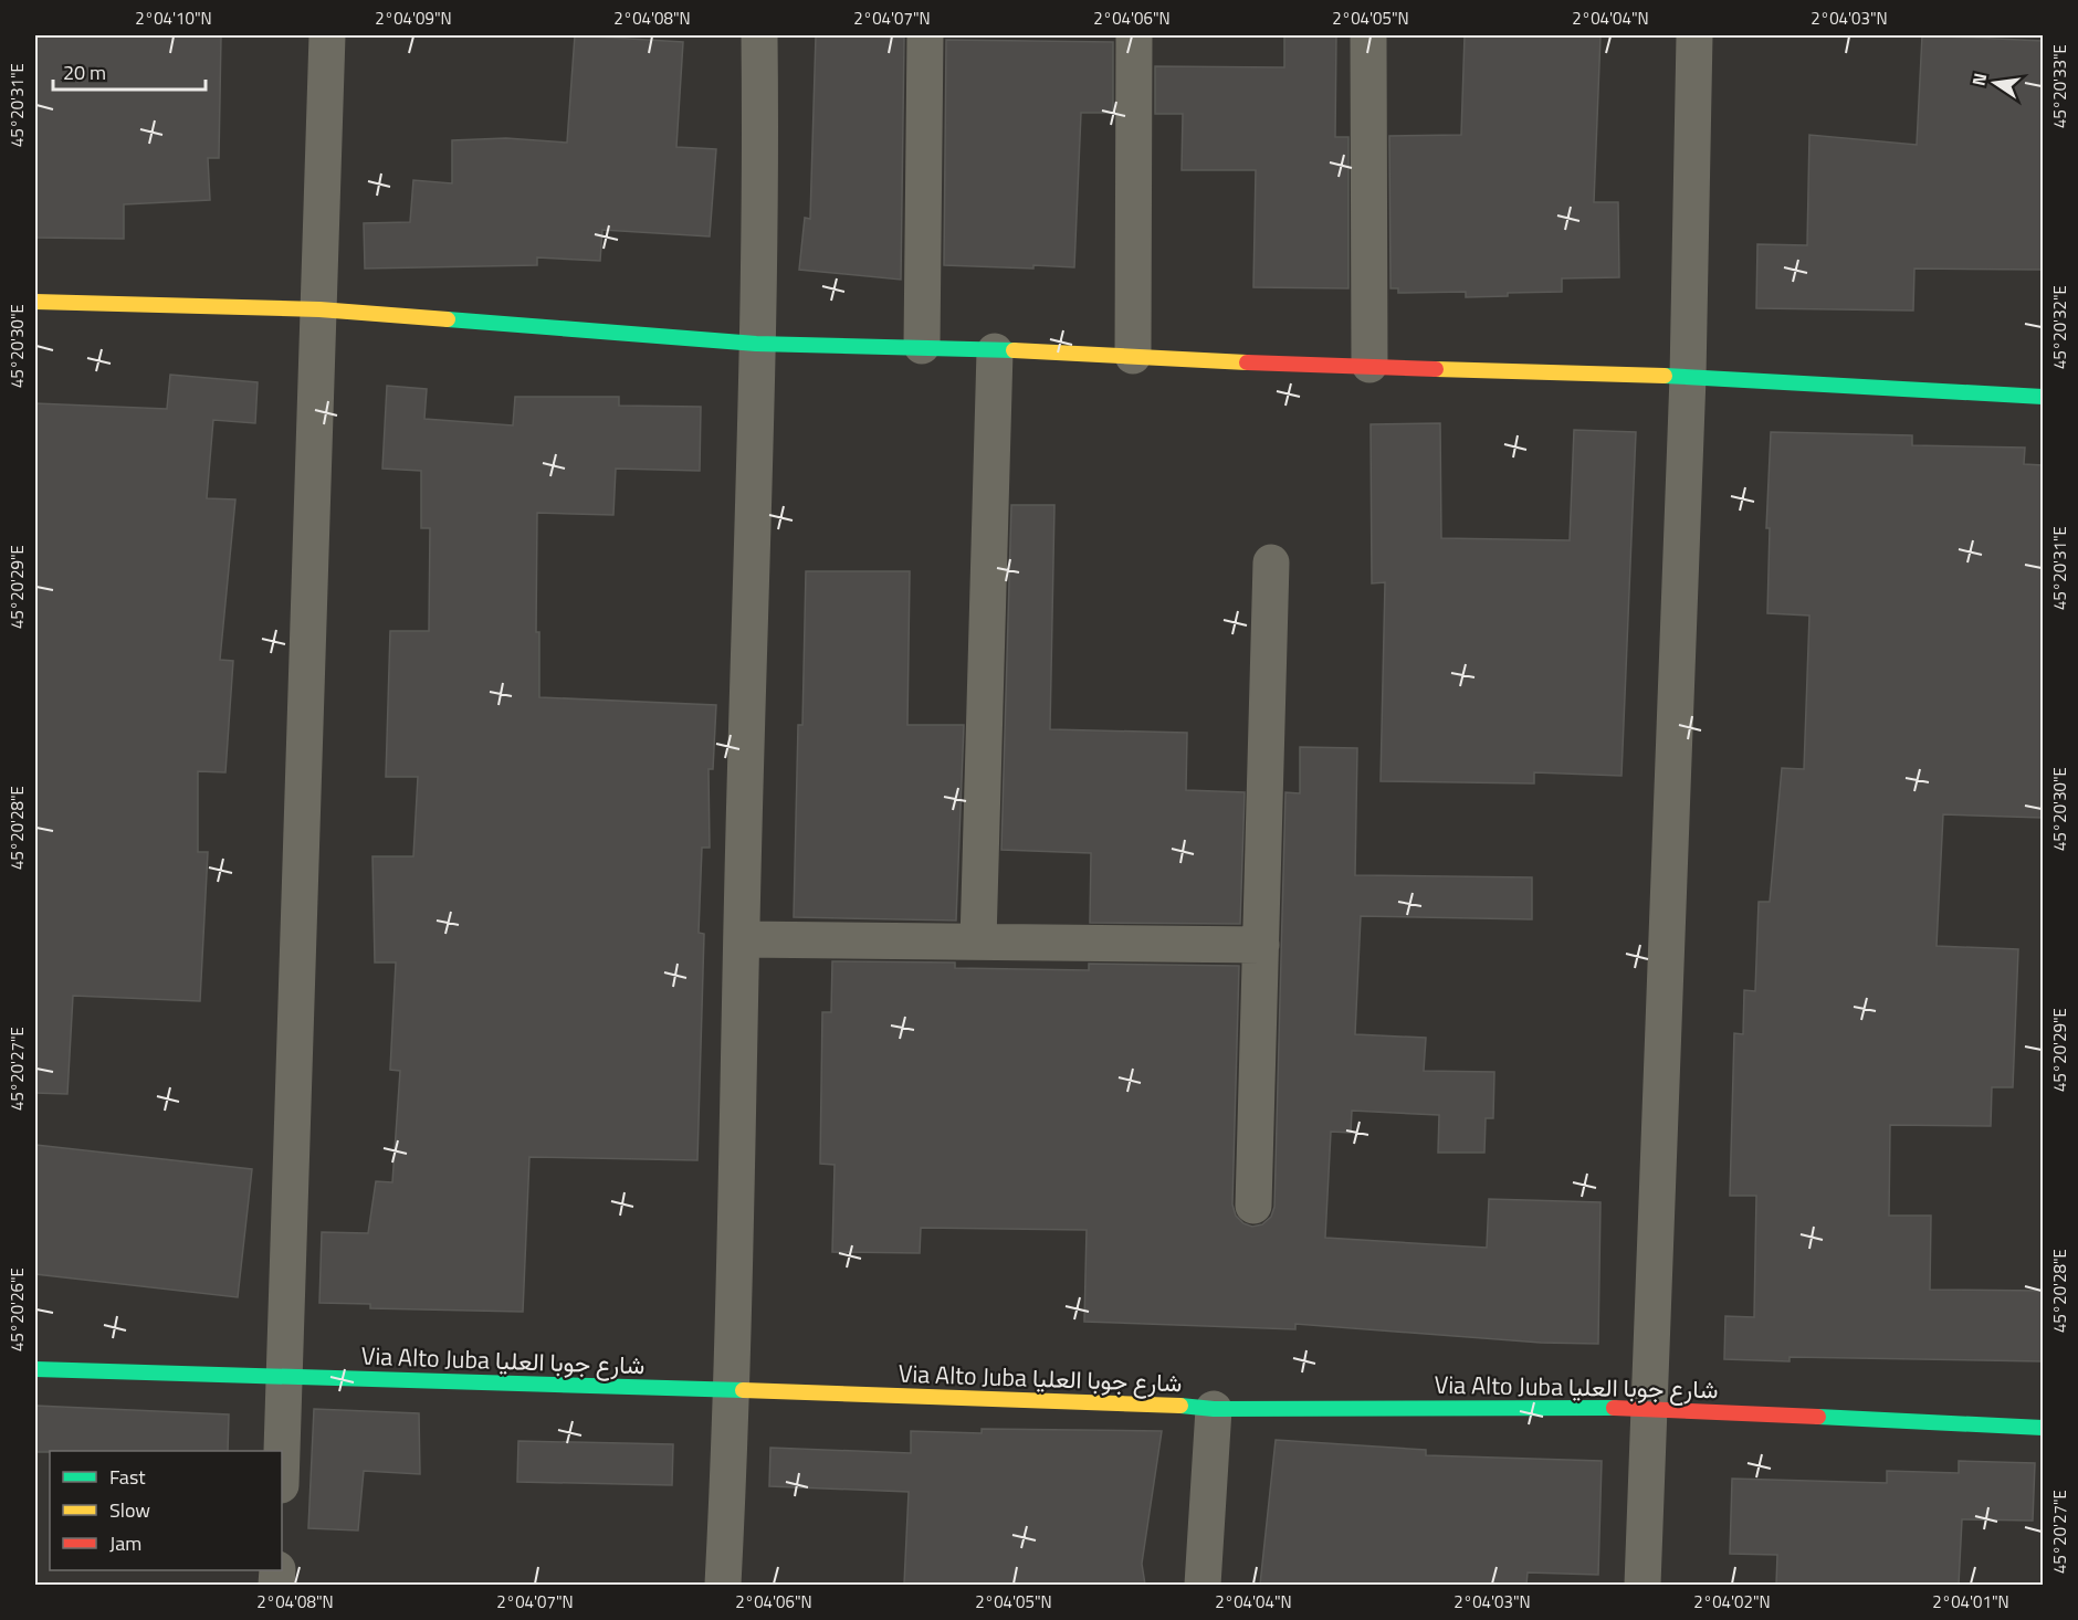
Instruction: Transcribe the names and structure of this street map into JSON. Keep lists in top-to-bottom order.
{
  "streets": {
    "street": ["Via Alto Juba شارع جوبا العليا"]
  },
  "legend": ["Fast", "Slow", "Jam"],
  "scale_bar": "20 m",
  "north": "left",
  "coordinates": [
    "2°04'10\"N",
    "2°04'09\"N",
    "2°04'08\"N",
    "2°04'07\"N",
    "2°04'06\"N",
    "2°04'05\"N",
    "2°04'04\"N",
    "2°04'03\"N",
    "45°20'33\"E",
    "45°20'31\"E",
    "45°20'32\"E",
    "45°20'30\"E",
    "45°20'29\"E",
    "45°20'28\"E",
    "45°20'27\"E",
    "45°20'26\"E",
    "2°04'02\"N",
    "2°04'01\"N"
  ]
}
